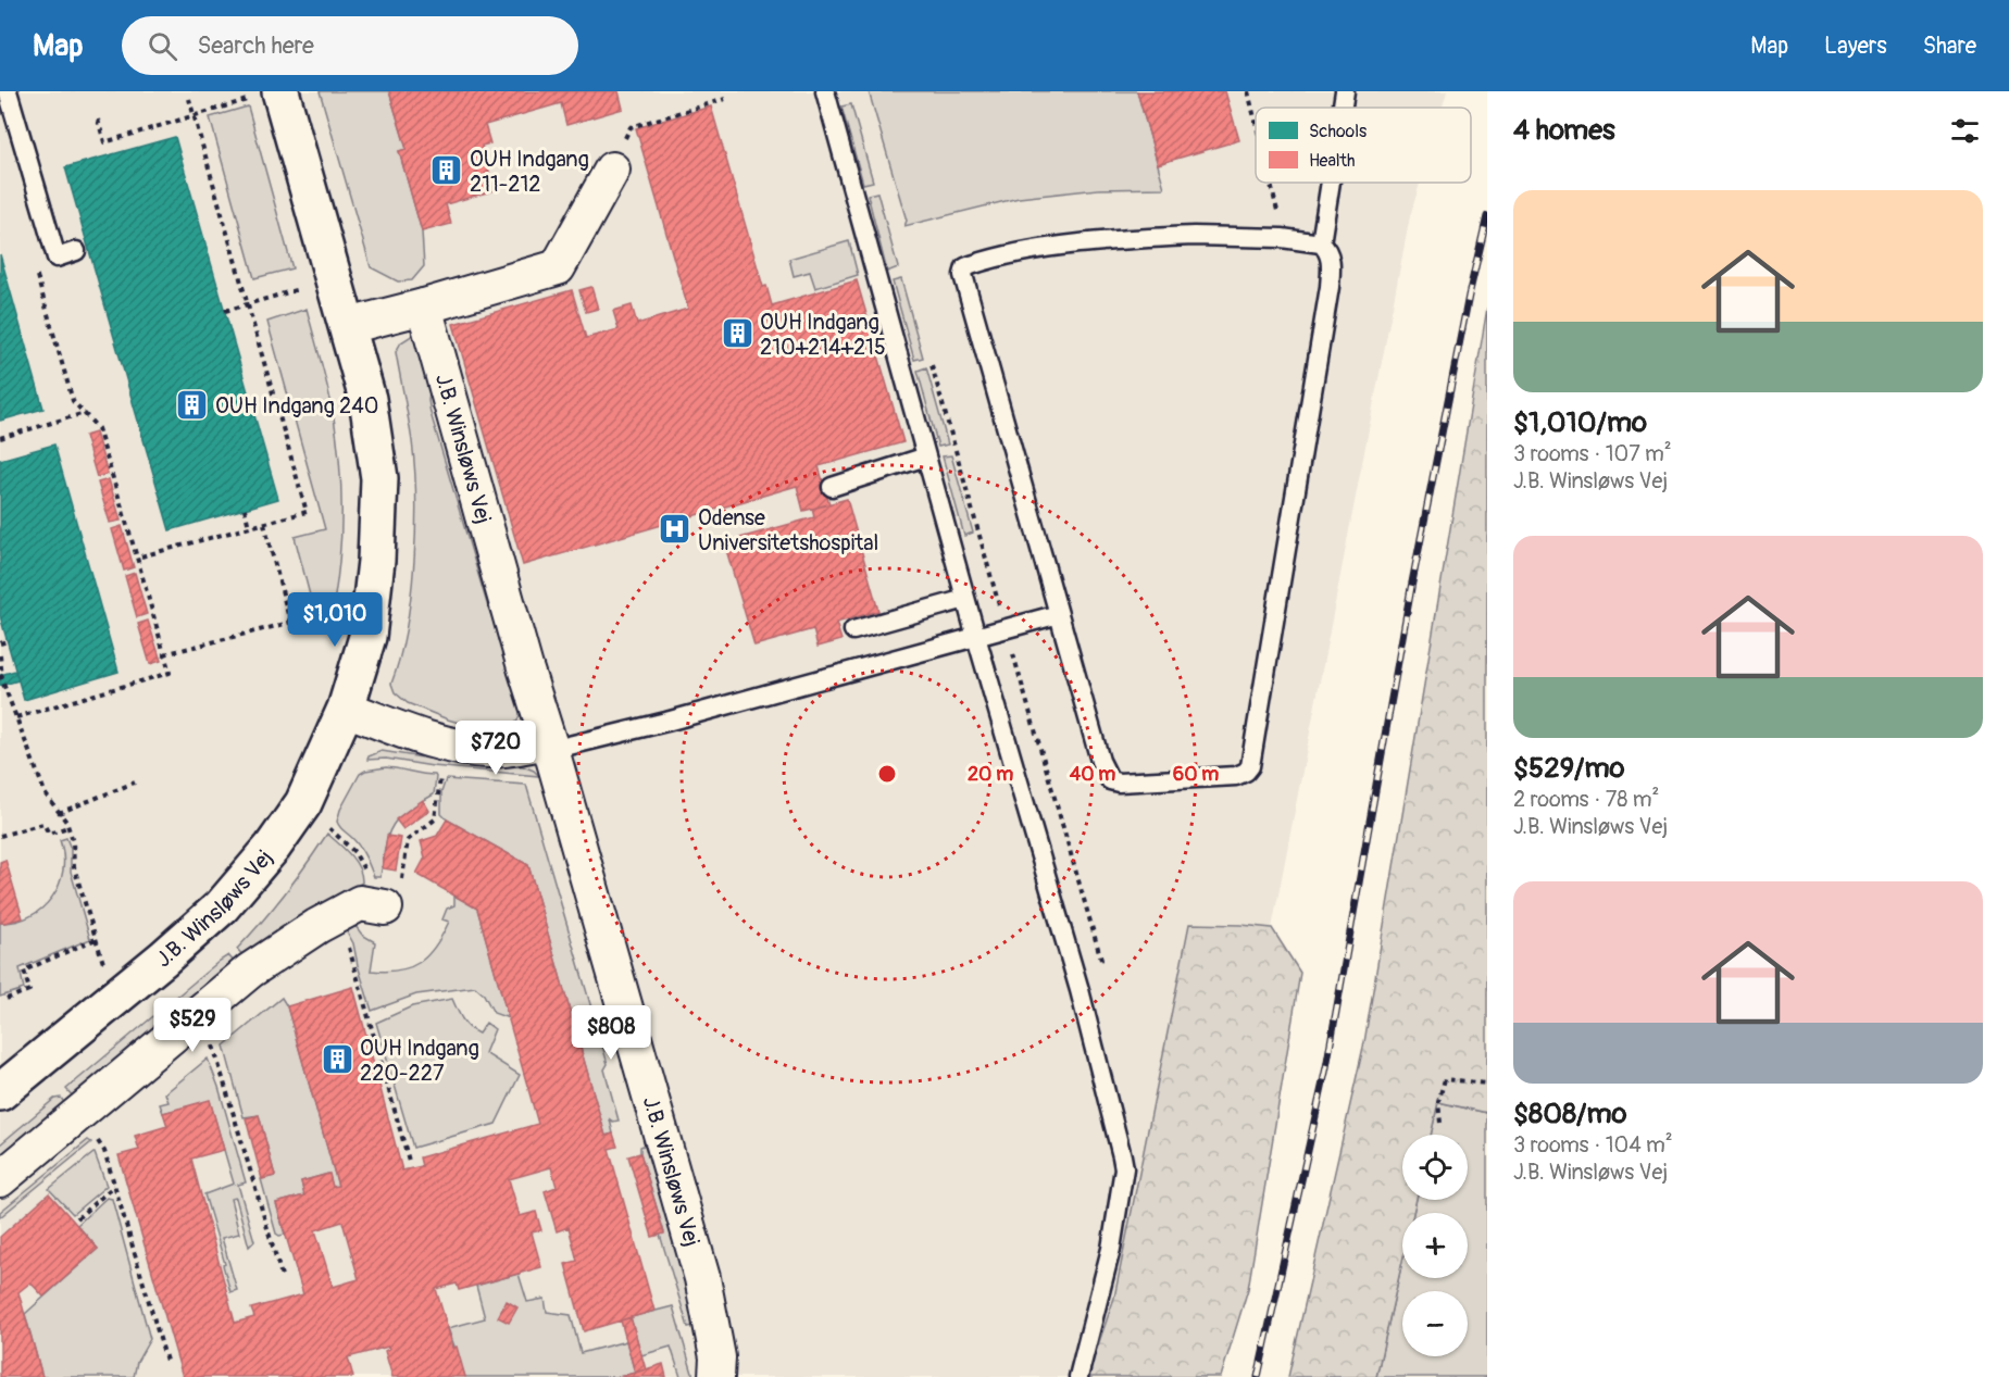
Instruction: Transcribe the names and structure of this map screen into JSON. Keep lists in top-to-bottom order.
{
  "streets": {
    "street": ["J.B. Winsløws Vej"]
  },
  "places": {
    "building": [
      "OUH Indgang 211-212",
      "OUH Indgang 210+214+215",
      "OUH Indgang 240",
      "OUH Indgang 220-227"
    ],
    "hospital": ["Odense Universitetshospital"]
  },
  "legend": ["Schools", "Health"],
  "page": {
    "header": "Map",
    "search": "Search here",
    "nav": ["Map", "Layers", "Share"],
    "heading": "4 homes",
    "list": [
      {
        "name": "$1,010/mo",
        "note": "3 rooms · 107 m² · J.B. Winsløws Vej"
      },
      {
        "name": "$529/mo",
        "note": "2 rooms · 78 m² · J.B. Winsløws Vej"
      },
      {
        "name": "$808/mo",
        "note": "3 rooms · 104 m² · J.B. Winsløws Vej"
      }
    ],
    "price": [
      "$1,010",
      "$720",
      "$529",
      "$808"
    ],
    "map_buttons": ["+", "−"]
  },
  "rings": ["20 m", "40 m", "60 m"]
}
